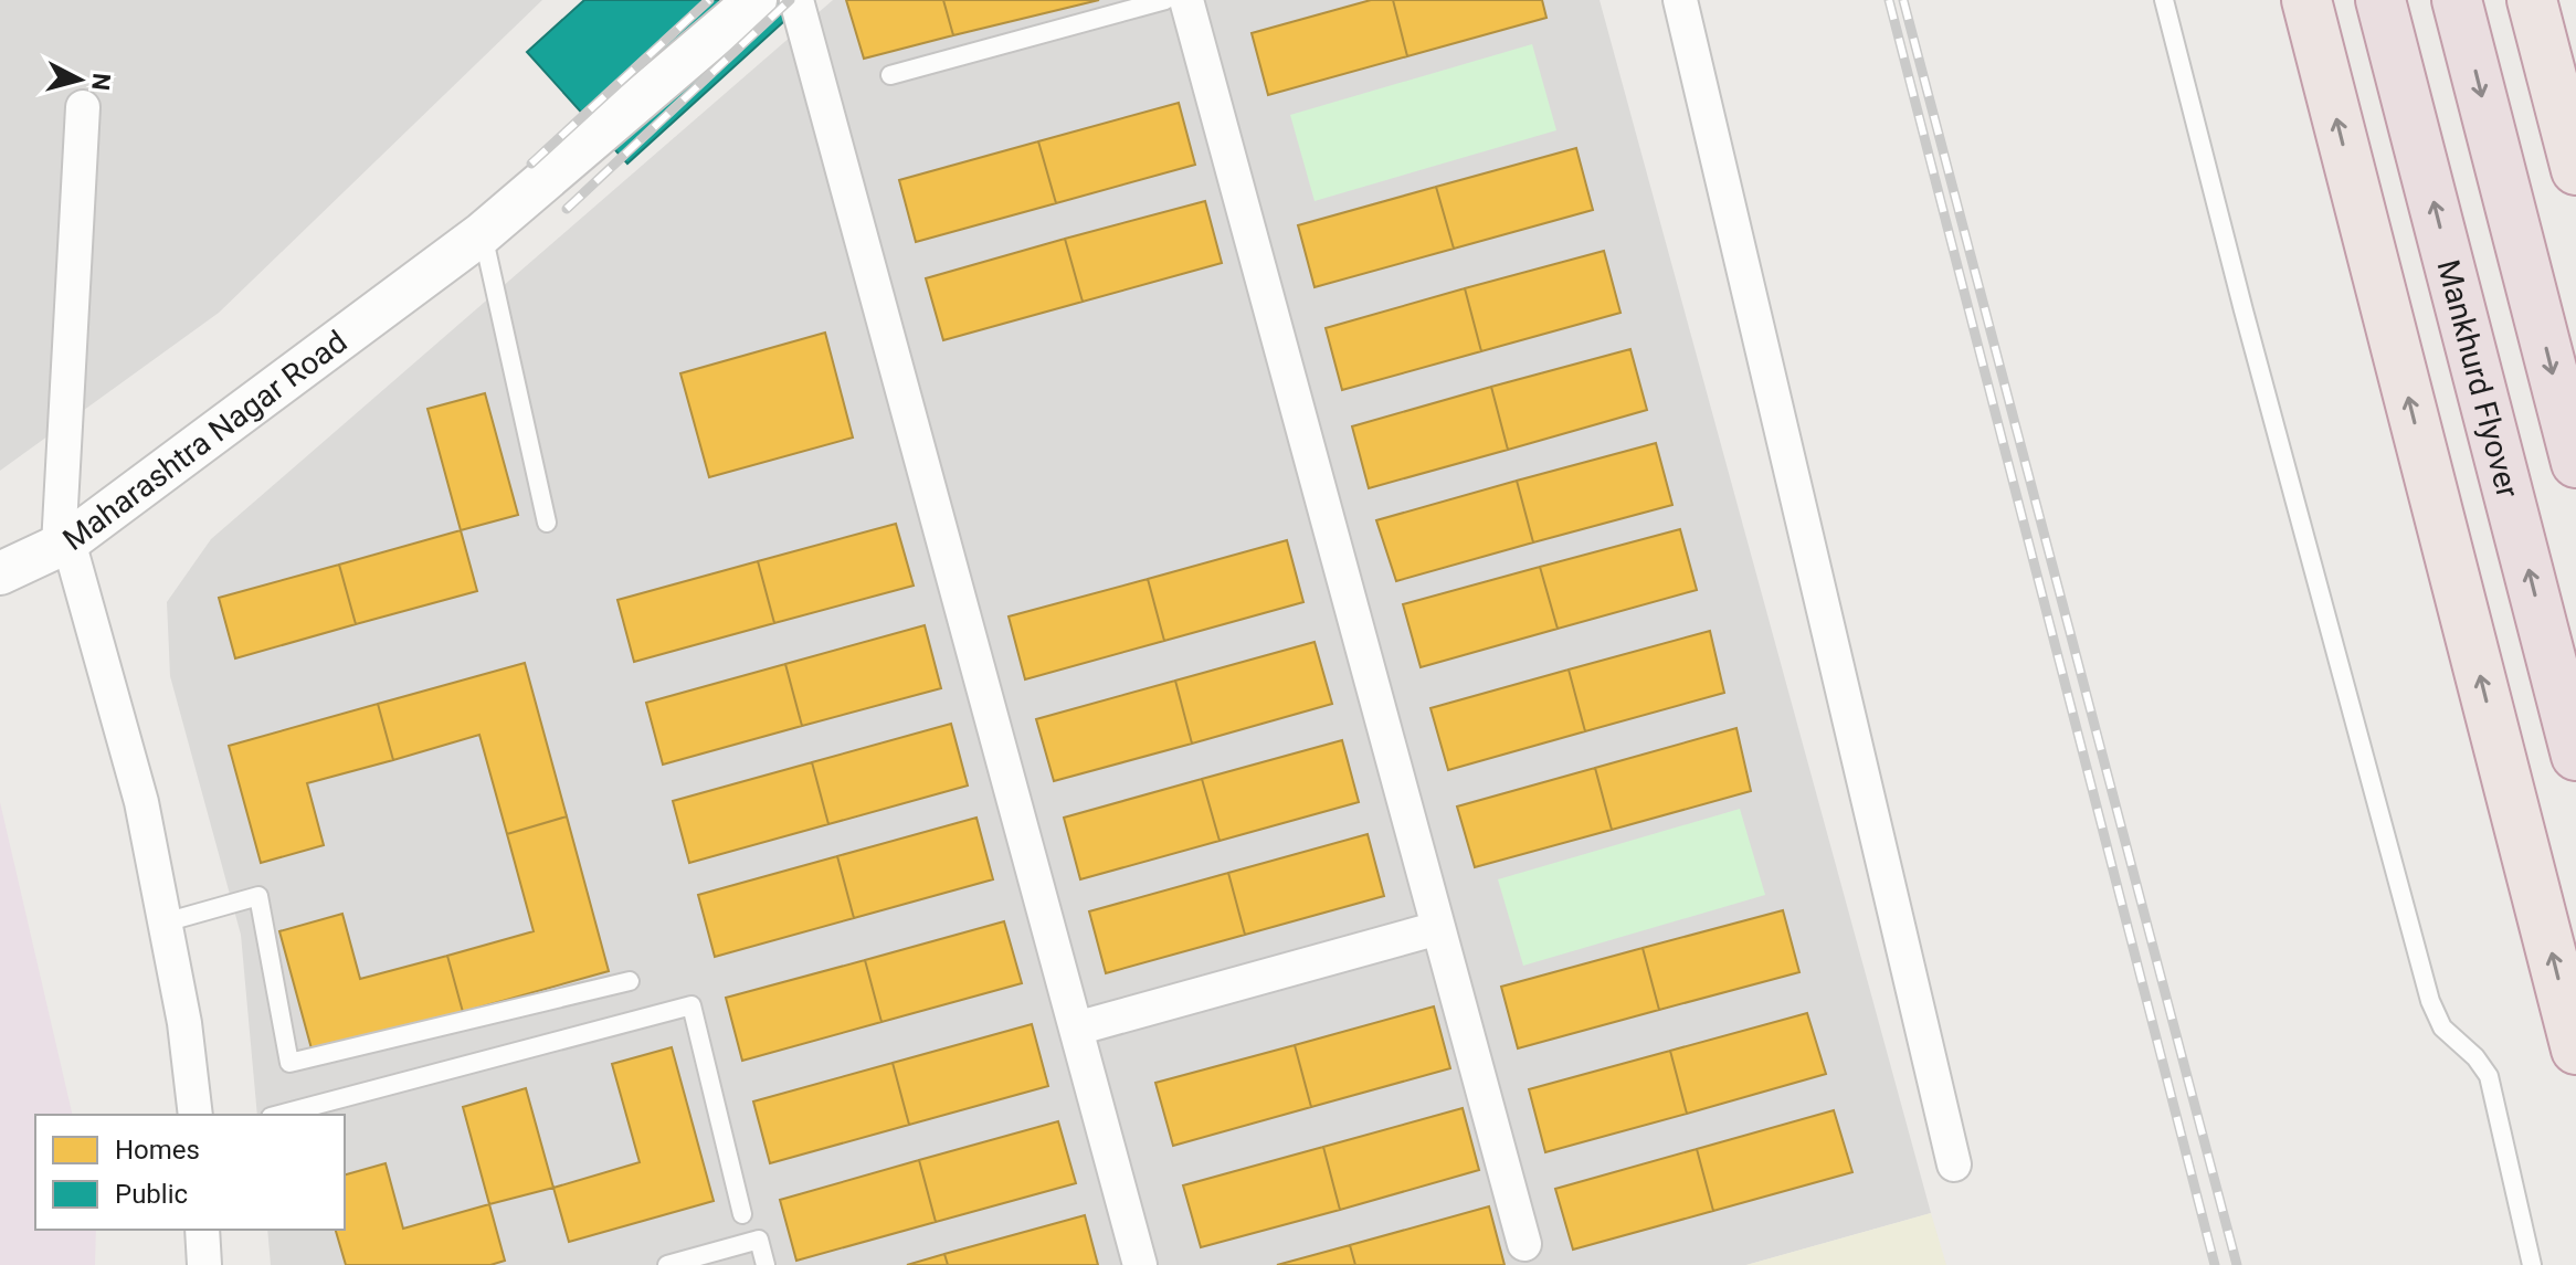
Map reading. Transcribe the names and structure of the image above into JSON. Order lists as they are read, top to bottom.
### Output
{
  "streets": {
    "highway": ["Mankhurd Flyover"],
    "street": ["Maharashtra Nagar Road"]
  },
  "legend": ["Homes", "Public"],
  "north": "right"
}
